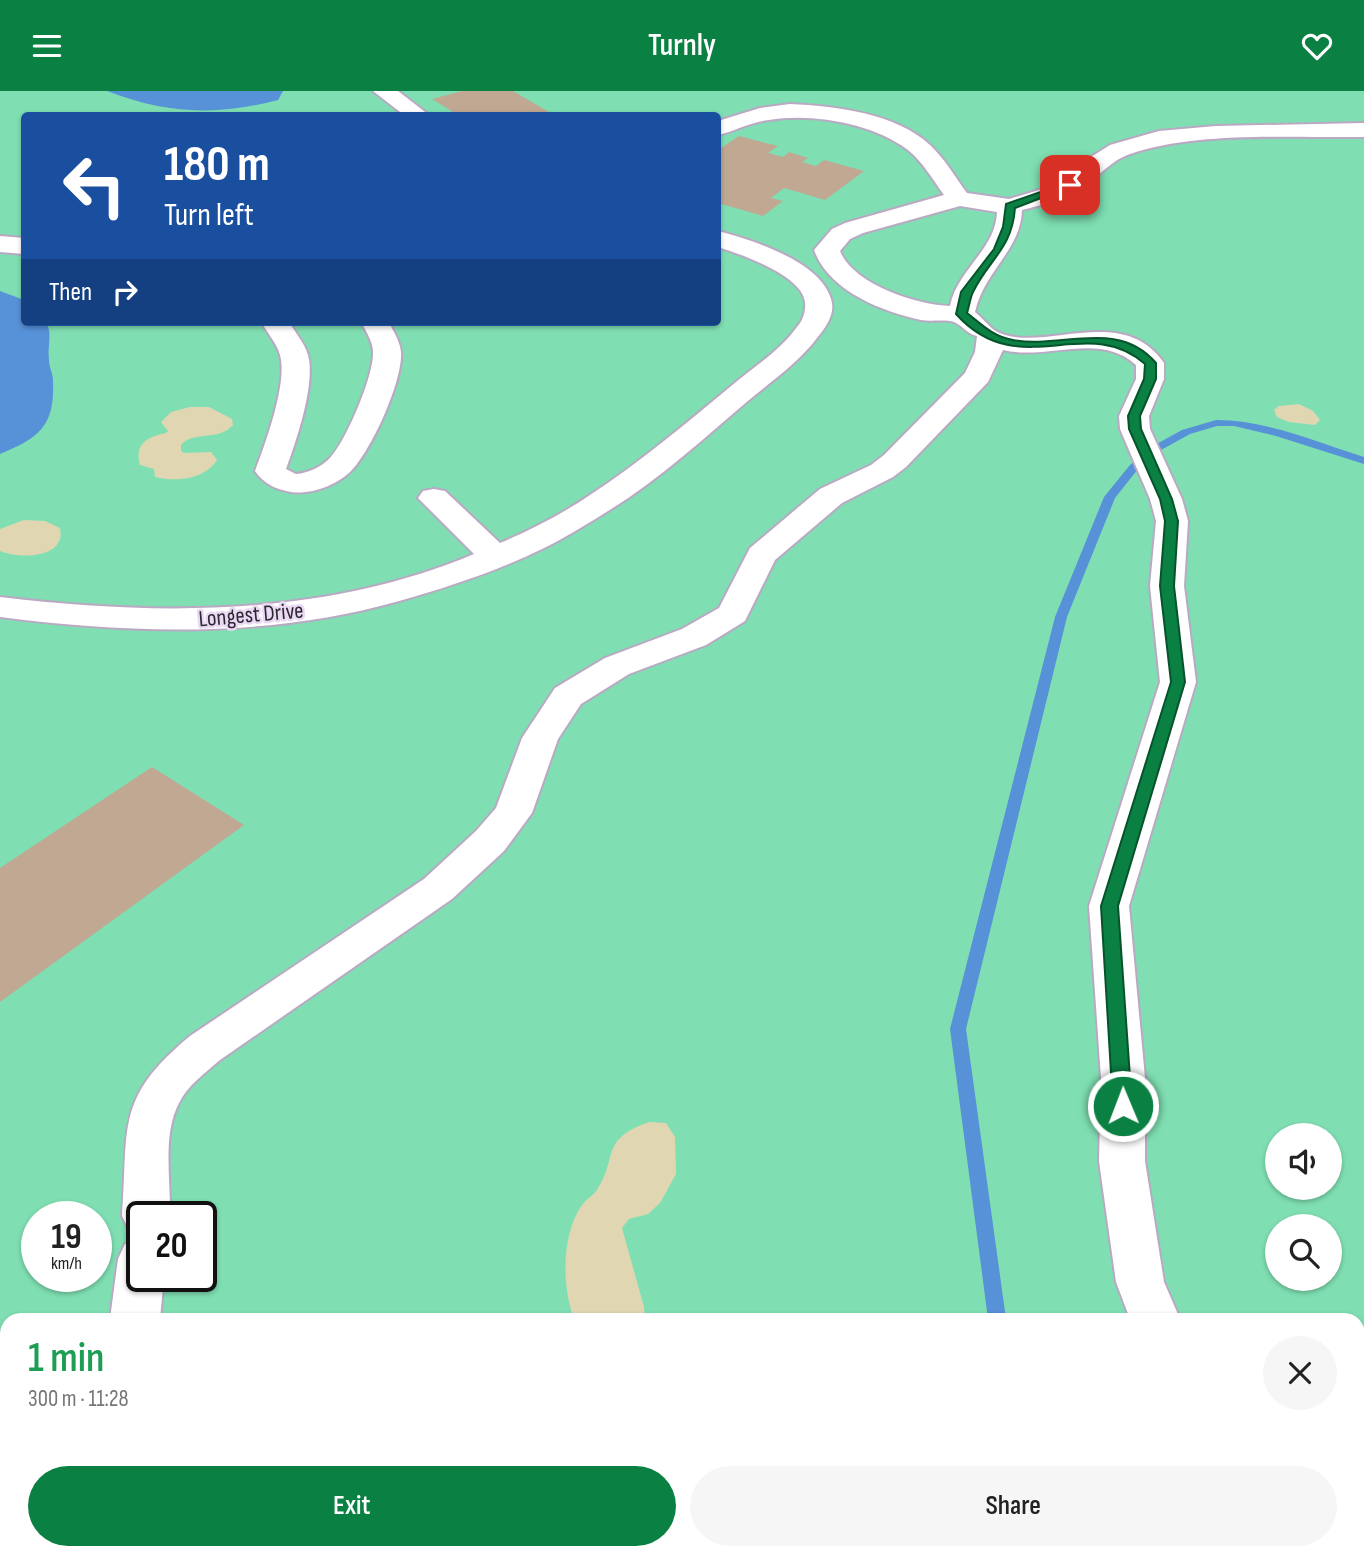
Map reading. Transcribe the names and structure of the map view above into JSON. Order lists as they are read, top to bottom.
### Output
{
  "streets": {
    "lane": ["Longest Drive"]
  },
  "page": {
    "header": "Turnly",
    "turn": ["180 m", "Turn left"],
    "then": "Then",
    "speed": "19 km/h",
    "limit": "20",
    "heading": ["1 min", "300 m · 11:28"],
    "buttons": ["Exit", "Share"]
  }
}
